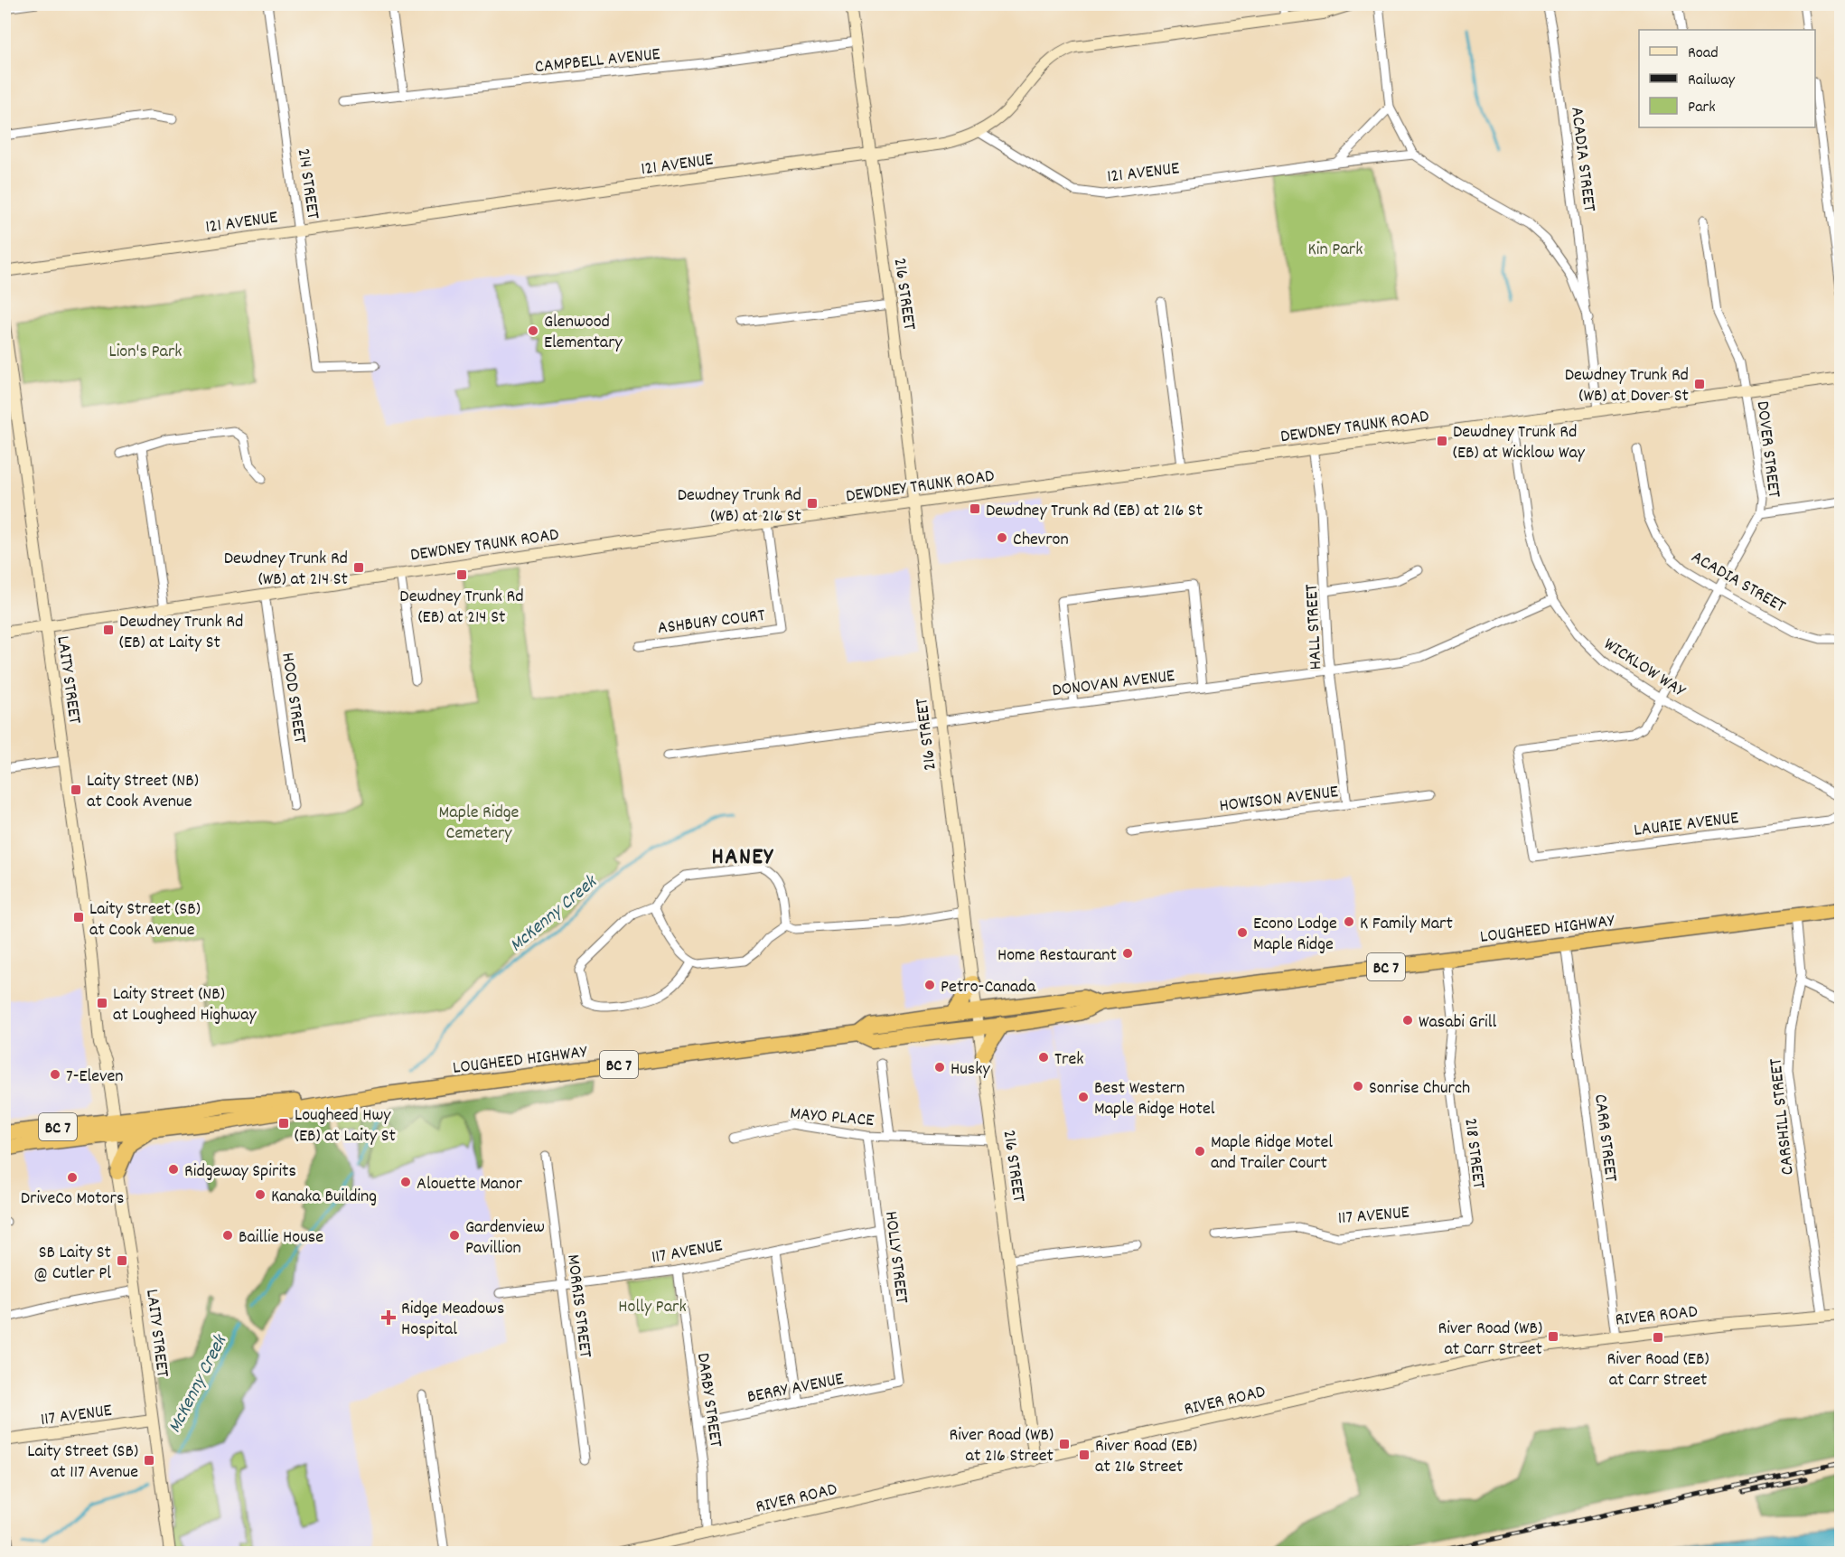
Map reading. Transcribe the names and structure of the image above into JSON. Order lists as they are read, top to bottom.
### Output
{
  "streets": {
    "highway": ["LOUGHEED HIGHWAY", "BC 7"],
    "street": [
      "CAMPBELL AVENUE",
      "ACADIA STREET",
      "121 AVENUE",
      "214 STREET",
      "216 STREET",
      "DEWDNEY TRUNK ROAD",
      "DOVER STREET",
      "ASHBURY COURT",
      "HALL STREET",
      "WICKLOW WAY",
      "LAITY STREET",
      "DONOVAN AVENUE",
      "HOOD STREET",
      "HOWISON AVENUE",
      "LAURIE AVENUE",
      "MAYO PLACE",
      "CARSHILL STREET",
      "CARR STREET",
      "218 STREET",
      "117 AVENUE",
      "HOLLY STREET",
      "MORRIS STREET",
      "RIVER ROAD",
      "BERRY AVENUE",
      "DARBY STREET"
    ]
  },
  "crossings": [
    ["CAMPBELL AVENUE", "216 STREET"],
    ["ACADIA STREET", "121 AVENUE"],
    ["ACADIA STREET", "DEWDNEY TRUNK ROAD"],
    ["ACADIA STREET", "DOVER STREET"],
    ["121 AVENUE", "214 STREET"],
    ["121 AVENUE", "216 STREET"],
    ["216 STREET", "DEWDNEY TRUNK ROAD"],
    ["216 STREET", "DONOVAN AVENUE"],
    ["216 STREET", "LOUGHEED HIGHWAY"],
    ["216 STREET", "RIVER ROAD"],
    ["DEWDNEY TRUNK ROAD", "DOVER STREET"],
    ["DEWDNEY TRUNK ROAD", "ASHBURY COURT"],
    ["DEWDNEY TRUNK ROAD", "HALL STREET"],
    ["DEWDNEY TRUNK ROAD", "WICKLOW WAY"],
    ["DEWDNEY TRUNK ROAD", "LAITY STREET"],
    ["DEWDNEY TRUNK ROAD", "HOOD STREET"],
    ["DOVER STREET", "WICKLOW WAY"],
    ["DOVER STREET", "LAURIE AVENUE"],
    ["HALL STREET", "DONOVAN AVENUE"],
    ["HALL STREET", "HOWISON AVENUE"],
    ["WICKLOW WAY", "DONOVAN AVENUE"],
    ["LAITY STREET", "LOUGHEED HIGHWAY"],
    ["LAITY STREET", "117 AVENUE"],
    ["LOUGHEED HIGHWAY", "CARSHILL STREET"],
    ["LOUGHEED HIGHWAY", "CARR STREET"],
    ["LOUGHEED HIGHWAY", "218 STREET"],
    ["MAYO PLACE", "HOLLY STREET"],
    ["CARSHILL STREET", "RIVER ROAD"],
    ["CARR STREET", "RIVER ROAD"],
    ["218 STREET", "117 AVENUE"],
    ["117 AVENUE", "HOLLY STREET"],
    ["117 AVENUE", "MORRIS STREET"],
    ["117 AVENUE", "DARBY STREET"],
    ["HOLLY STREET", "BERRY AVENUE"],
    ["RIVER ROAD", "DARBY STREET"],
    ["BERRY AVENUE", "DARBY STREET"]
  ],
  "districts": ["HANEY"],
  "water": ["McKenny Creek"],
  "parks": [
    "Kin Park",
    "Lion's Park",
    "Maple Ridge Cemetery",
    "Holly Park"
  ],
  "places": {
    "other": [
      "Glenwood Elementary",
      "Chevron",
      "K Family Mart",
      "Econo Lodge Maple Ridge",
      "Home Restaurant",
      "Petro-Canada",
      "Wasabi Grill",
      "Trek",
      "Husky",
      "7-Eleven",
      "Sonrise Church",
      "Best Western Maple Ridge Hotel",
      "Maple Ridge Motel and Trailer Court",
      "Ridgeway Spirits",
      "DriveCo Motors",
      "Alouette Manor",
      "Kanaka Building",
      "Baillie House",
      "Gardenview Pavillion"
    ],
    "transit": [
      "Dewdney Trunk Rd (WB) at Dover St",
      "Dewdney Trunk Rd (EB) at Wicklow Way",
      "Dewdney Trunk Rd (WB) at 216 St",
      "Dewdney Trunk Rd (EB) at 216 St",
      "Dewdney Trunk Rd (WB) at 214 St",
      "Dewdney Trunk Rd (EB) at 214 St",
      "Dewdney Trunk Rd (EB) at Laity St",
      "Laity Street (NB) at Cook Avenue",
      "Laity Street (SB) at Cook Avenue",
      "Laity Street (NB) at Lougheed Highway",
      "Lougheed Hwy (EB) at Laity St",
      "SB Laity St @ Cutler Pl",
      "River Road (WB) at Carr Street",
      "River Road (EB) at Carr Street",
      "River Road (WB) at 216 Street",
      "River Road (EB) at 216 Street",
      "Laity Street (SB) at 117 Avenue"
    ],
    "health": ["Ridge Meadows Hospital"]
  },
  "legend": ["Road", "Railway", "Park"]
}
